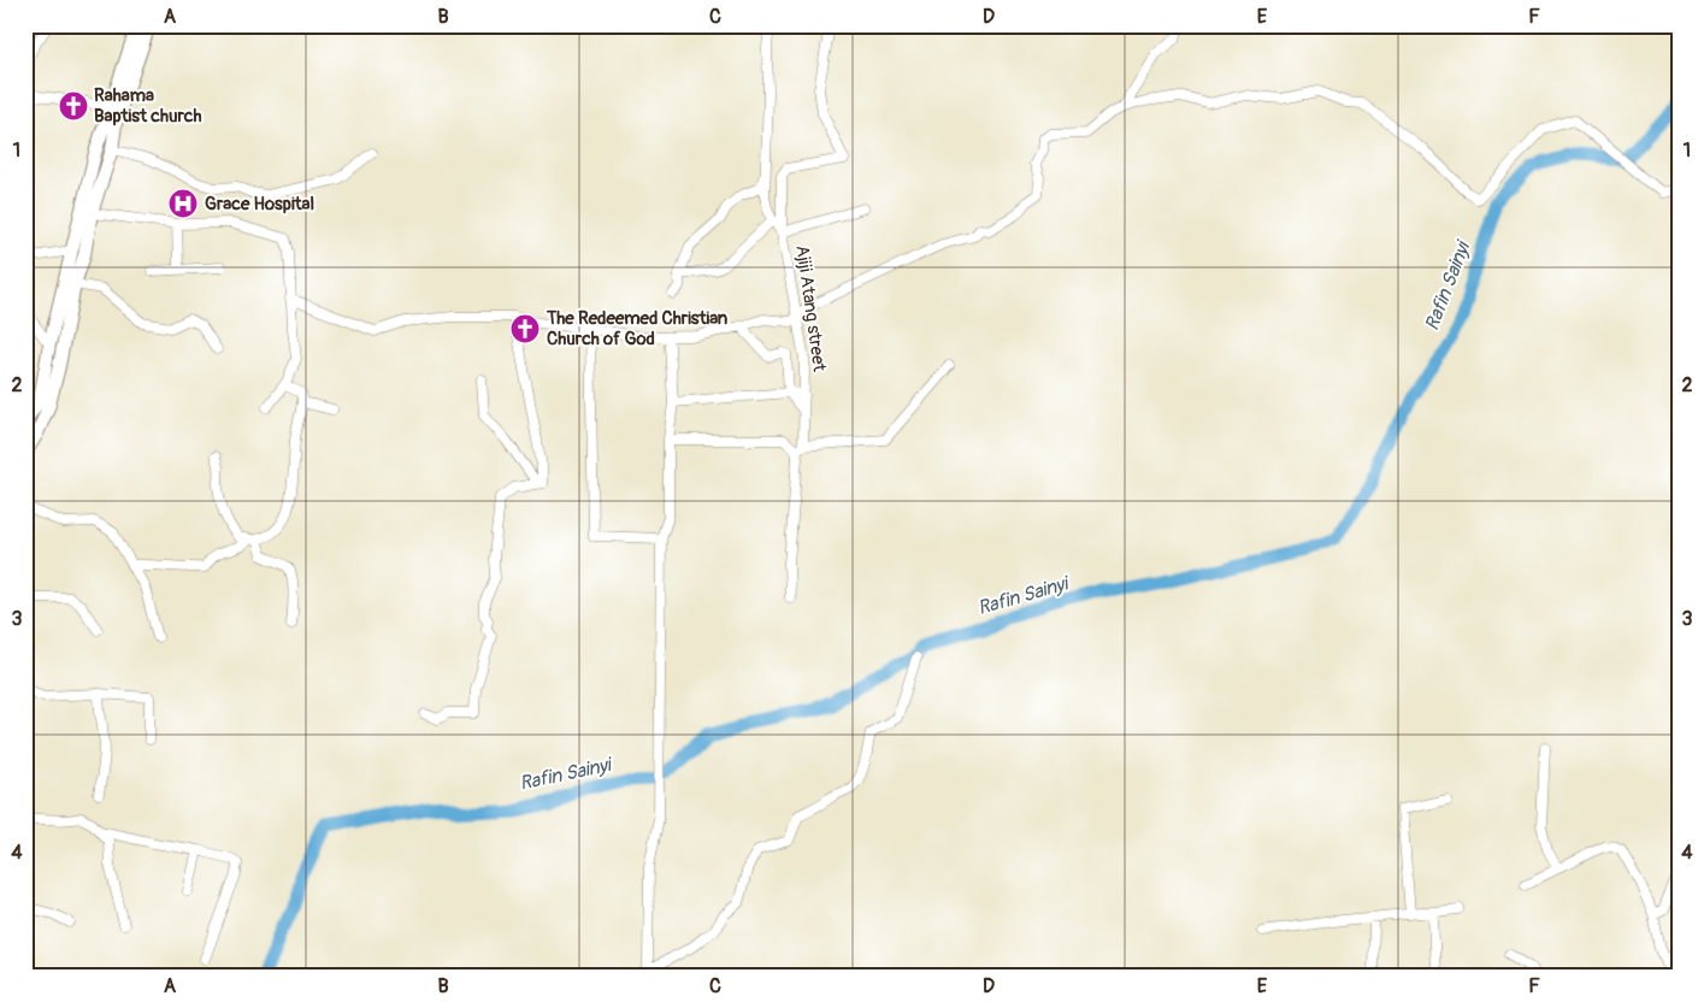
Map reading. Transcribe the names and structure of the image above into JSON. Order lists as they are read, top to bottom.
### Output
{
  "streets": {
    "street": ["Ajiji Atang street"]
  },
  "water": ["Rafin Sainyi"],
  "places": {
    "church": ["Rahama Baptist church", "The Redeemed Christian Church of God"],
    "hospital": ["Grace Hospital"]
  },
  "grid": {
    "columns": [
      "A",
      "B",
      "C",
      "D",
      "E",
      "F"
    ],
    "rows": [
      "1",
      "2",
      "3",
      "4"
    ]
  }
}
